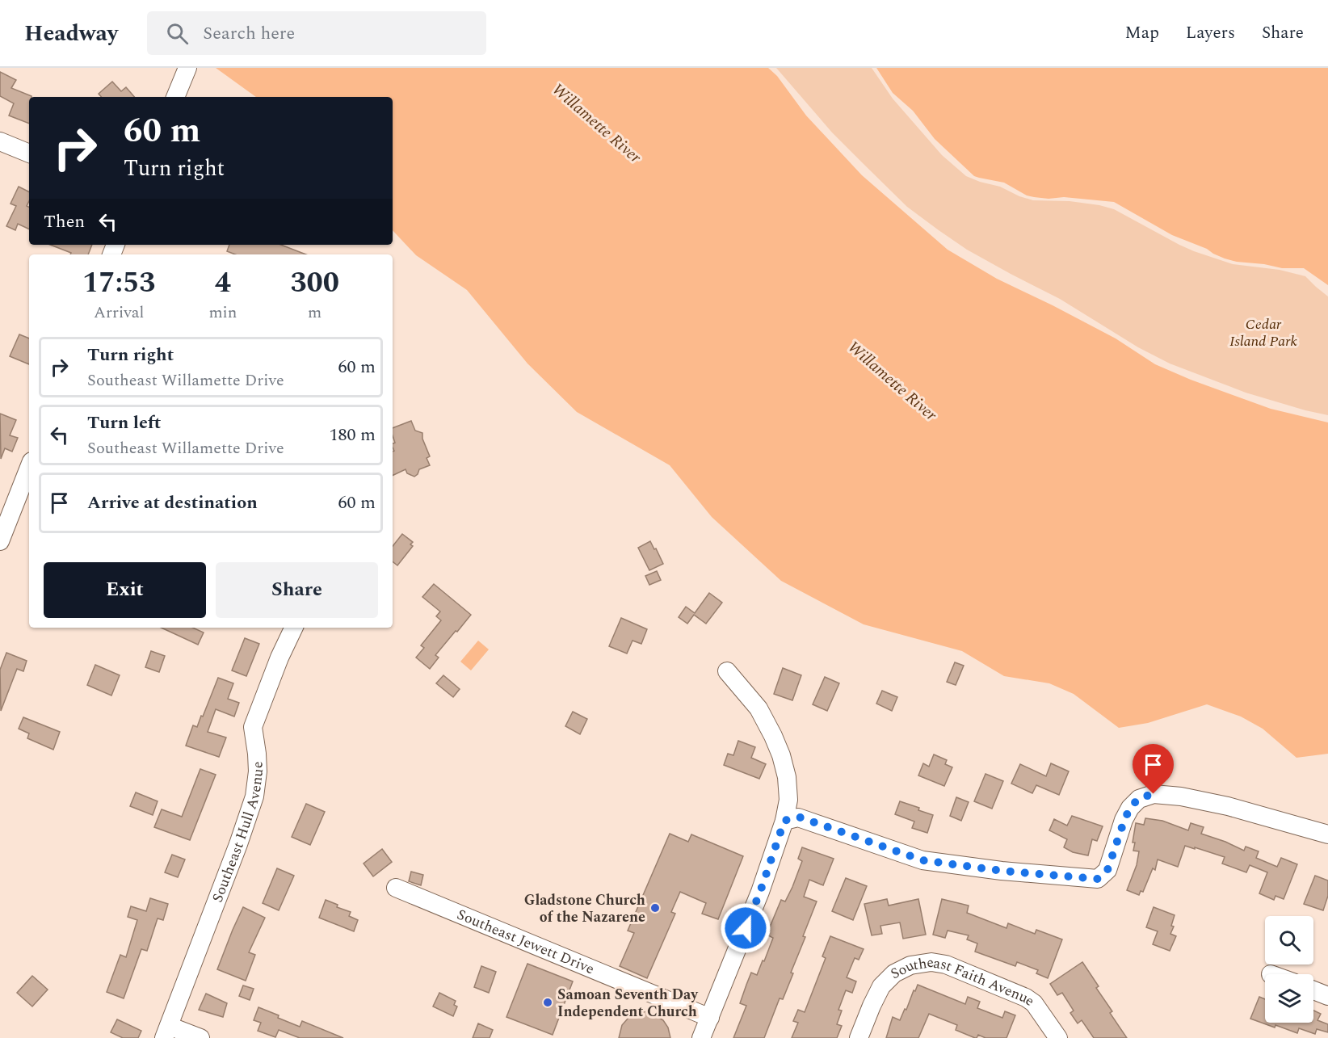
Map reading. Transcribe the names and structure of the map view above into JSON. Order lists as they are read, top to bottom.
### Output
{
  "streets": {
    "street": ["Southeast Hull Avenue", "Southeast Jewett Drive", "Southeast Faith Avenue"]
  },
  "water": ["Willamette River"],
  "parks": ["Cedar Island Park"],
  "places": ["Gladstone Church of the Nazarene", "Samoan Seventh Day Independent Church"],
  "page": {
    "header": "Headway",
    "search": "Search here",
    "nav": ["Map", "Layers", "Share"],
    "turn": ["60 m", "Turn right"],
    "then": "Then",
    "eta": [
      "17:53",
      "Arrival",
      "4",
      "min",
      "300",
      "m"
    ],
    "list": [
      {
        "name": "Turn right",
        "note": "Southeast Willamette Drive",
        "value": "60 m"
      },
      {
        "name": "Turn left",
        "note": "Southeast Willamette Drive",
        "value": "180 m"
      },
      {
        "name": "Arrive at destination",
        "value": "60 m"
      }
    ],
    "buttons": ["Exit", "Share"]
  }
}
